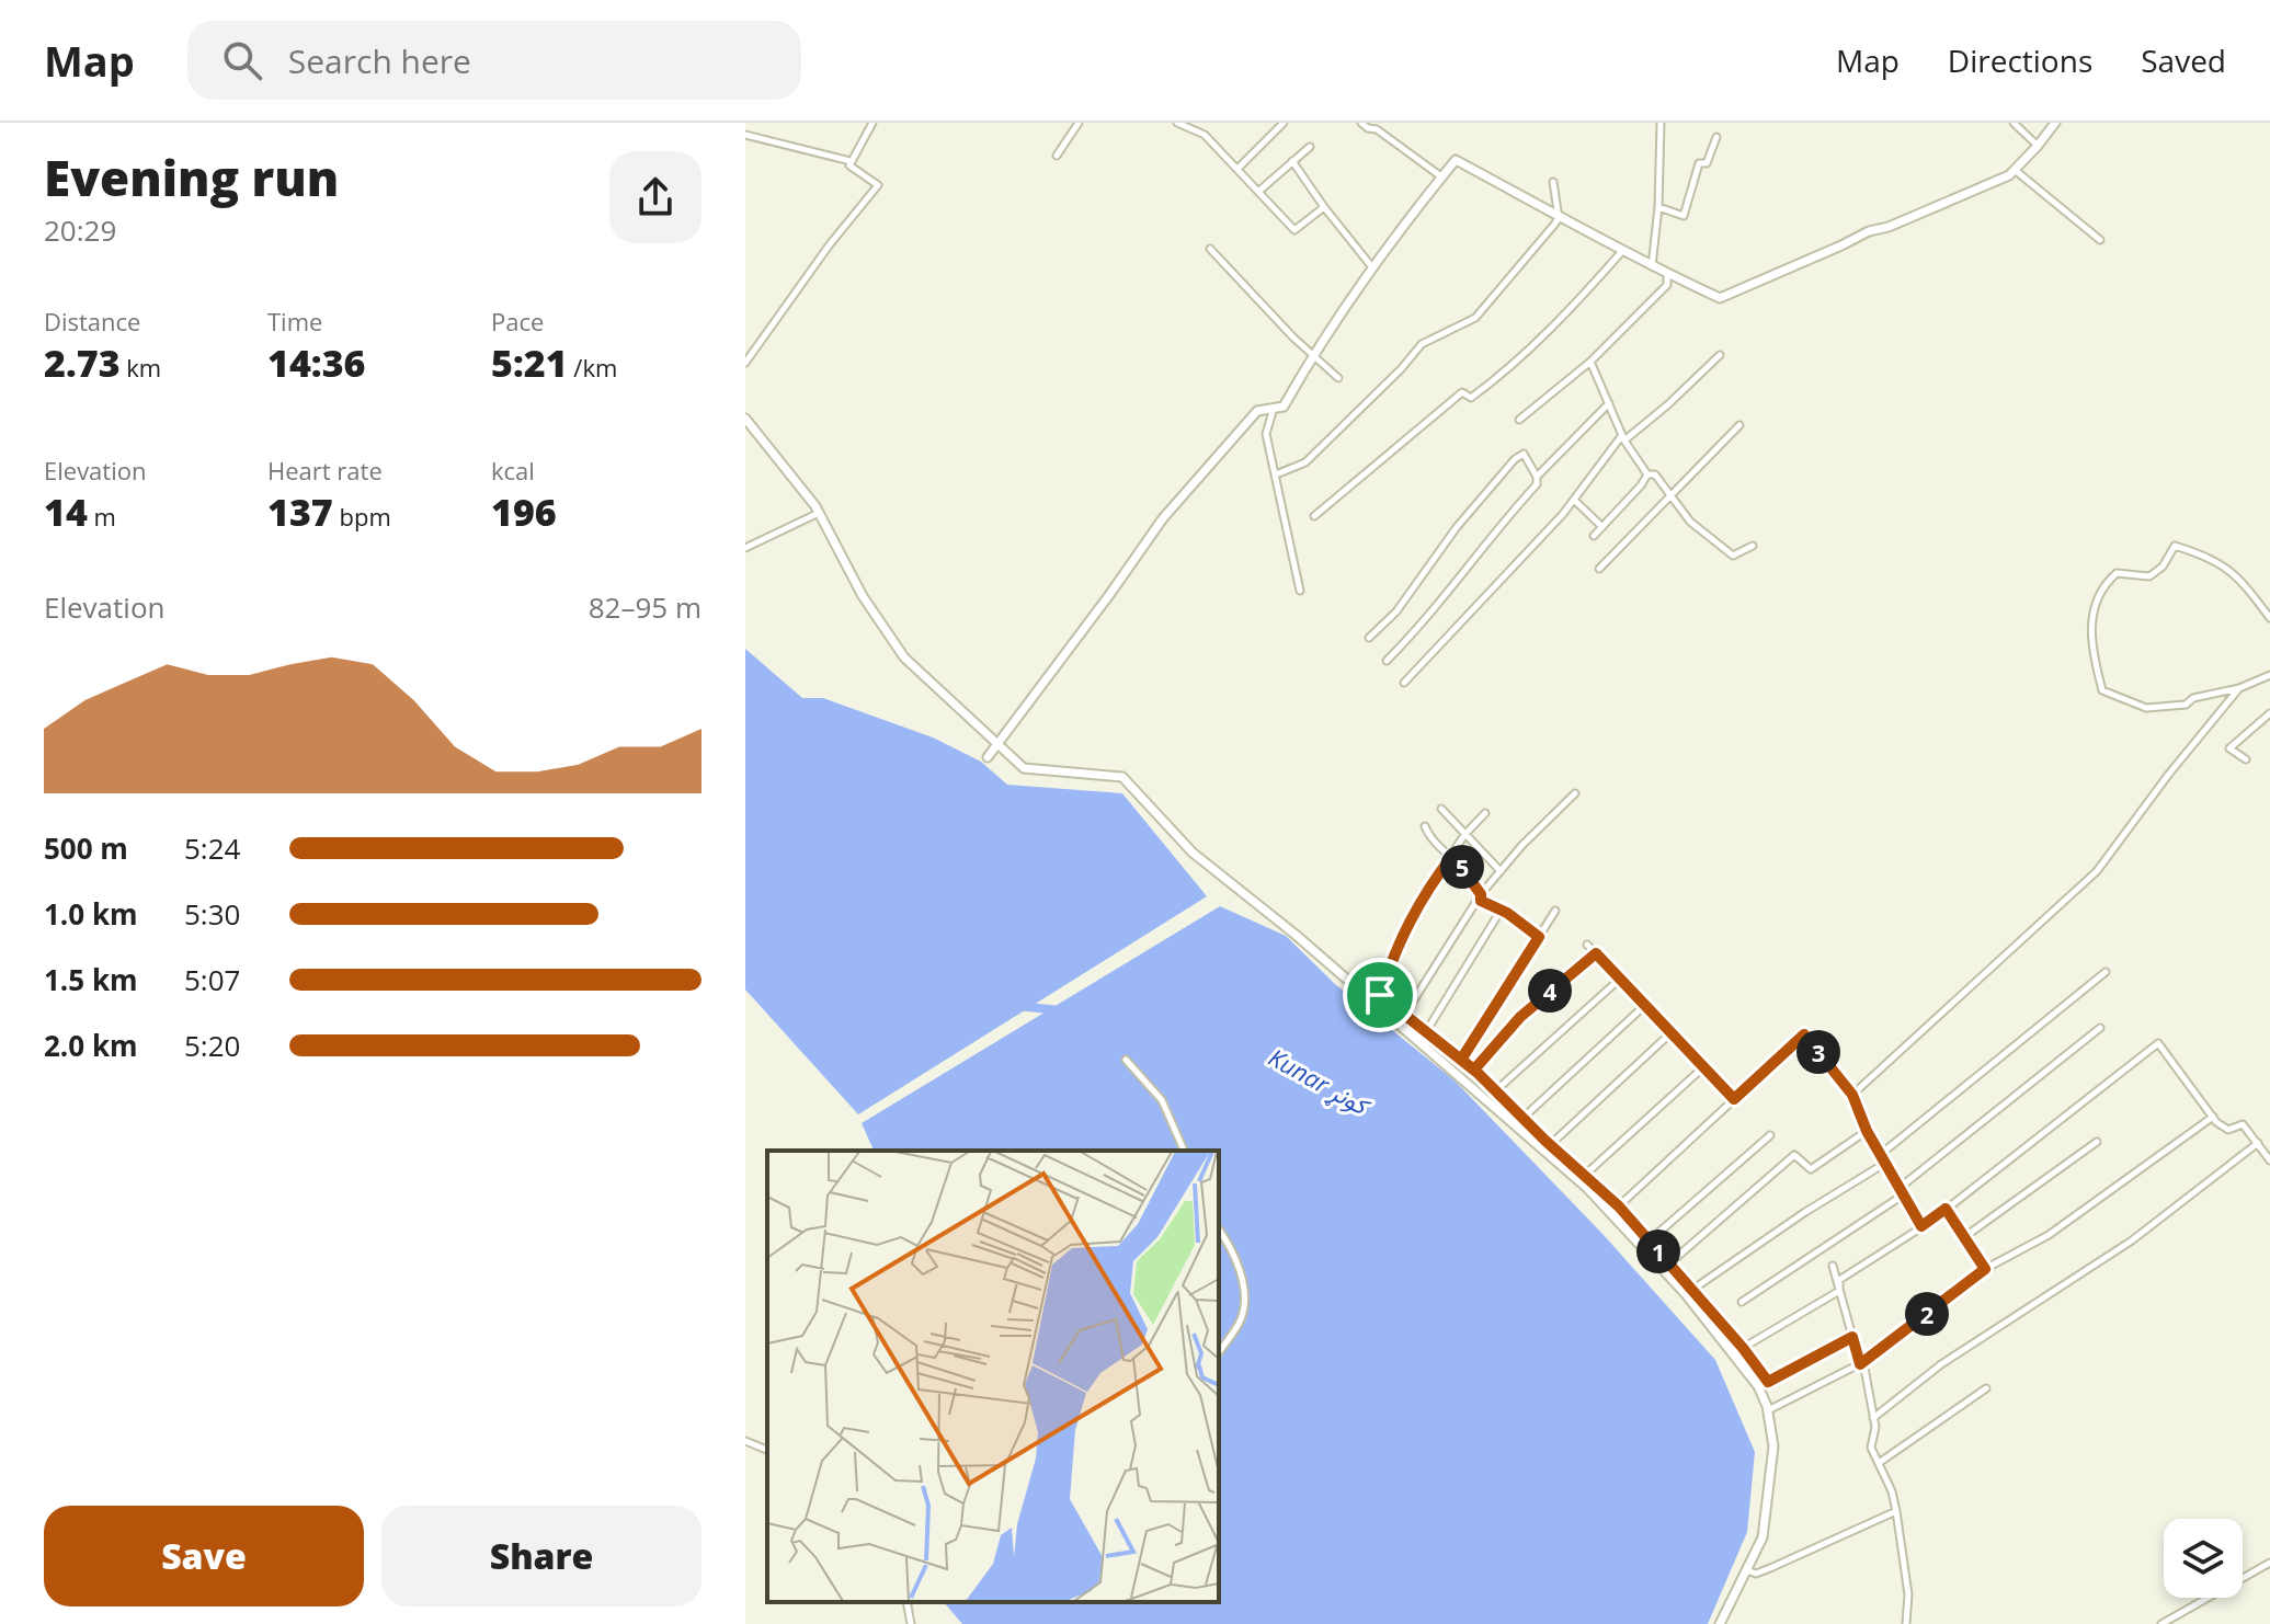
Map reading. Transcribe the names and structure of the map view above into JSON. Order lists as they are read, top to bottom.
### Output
{
  "water": ["Kunar کونړ"],
  "page": {
    "header": "Map",
    "search": "Search here",
    "nav": ["Map", "Directions", "Saved"],
    "heading": ["Evening run", "20:29"],
    "stats": [
      ["Distance", "2.73 km"],
      ["Time", "14:36"],
      ["Pace", "5:21 /km"],
      ["Elevation", "14 m"],
      ["Heart rate", "137 bpm"],
      ["kcal", "196"]
    ],
    "chart": ["Elevation", "82–95 m"],
    "list": [
      {
        "name": "500 m",
        "note": "5:24"
      },
      {
        "name": "1.0 km",
        "note": "5:30"
      },
      {
        "name": "1.5 km",
        "note": "5:07"
      },
      {
        "name": "2.0 km",
        "note": "5:20"
      }
    ],
    "pins": [
      "5",
      "4",
      "3",
      "1",
      "2"
    ],
    "buttons": ["Save", "Share"]
  }
}
